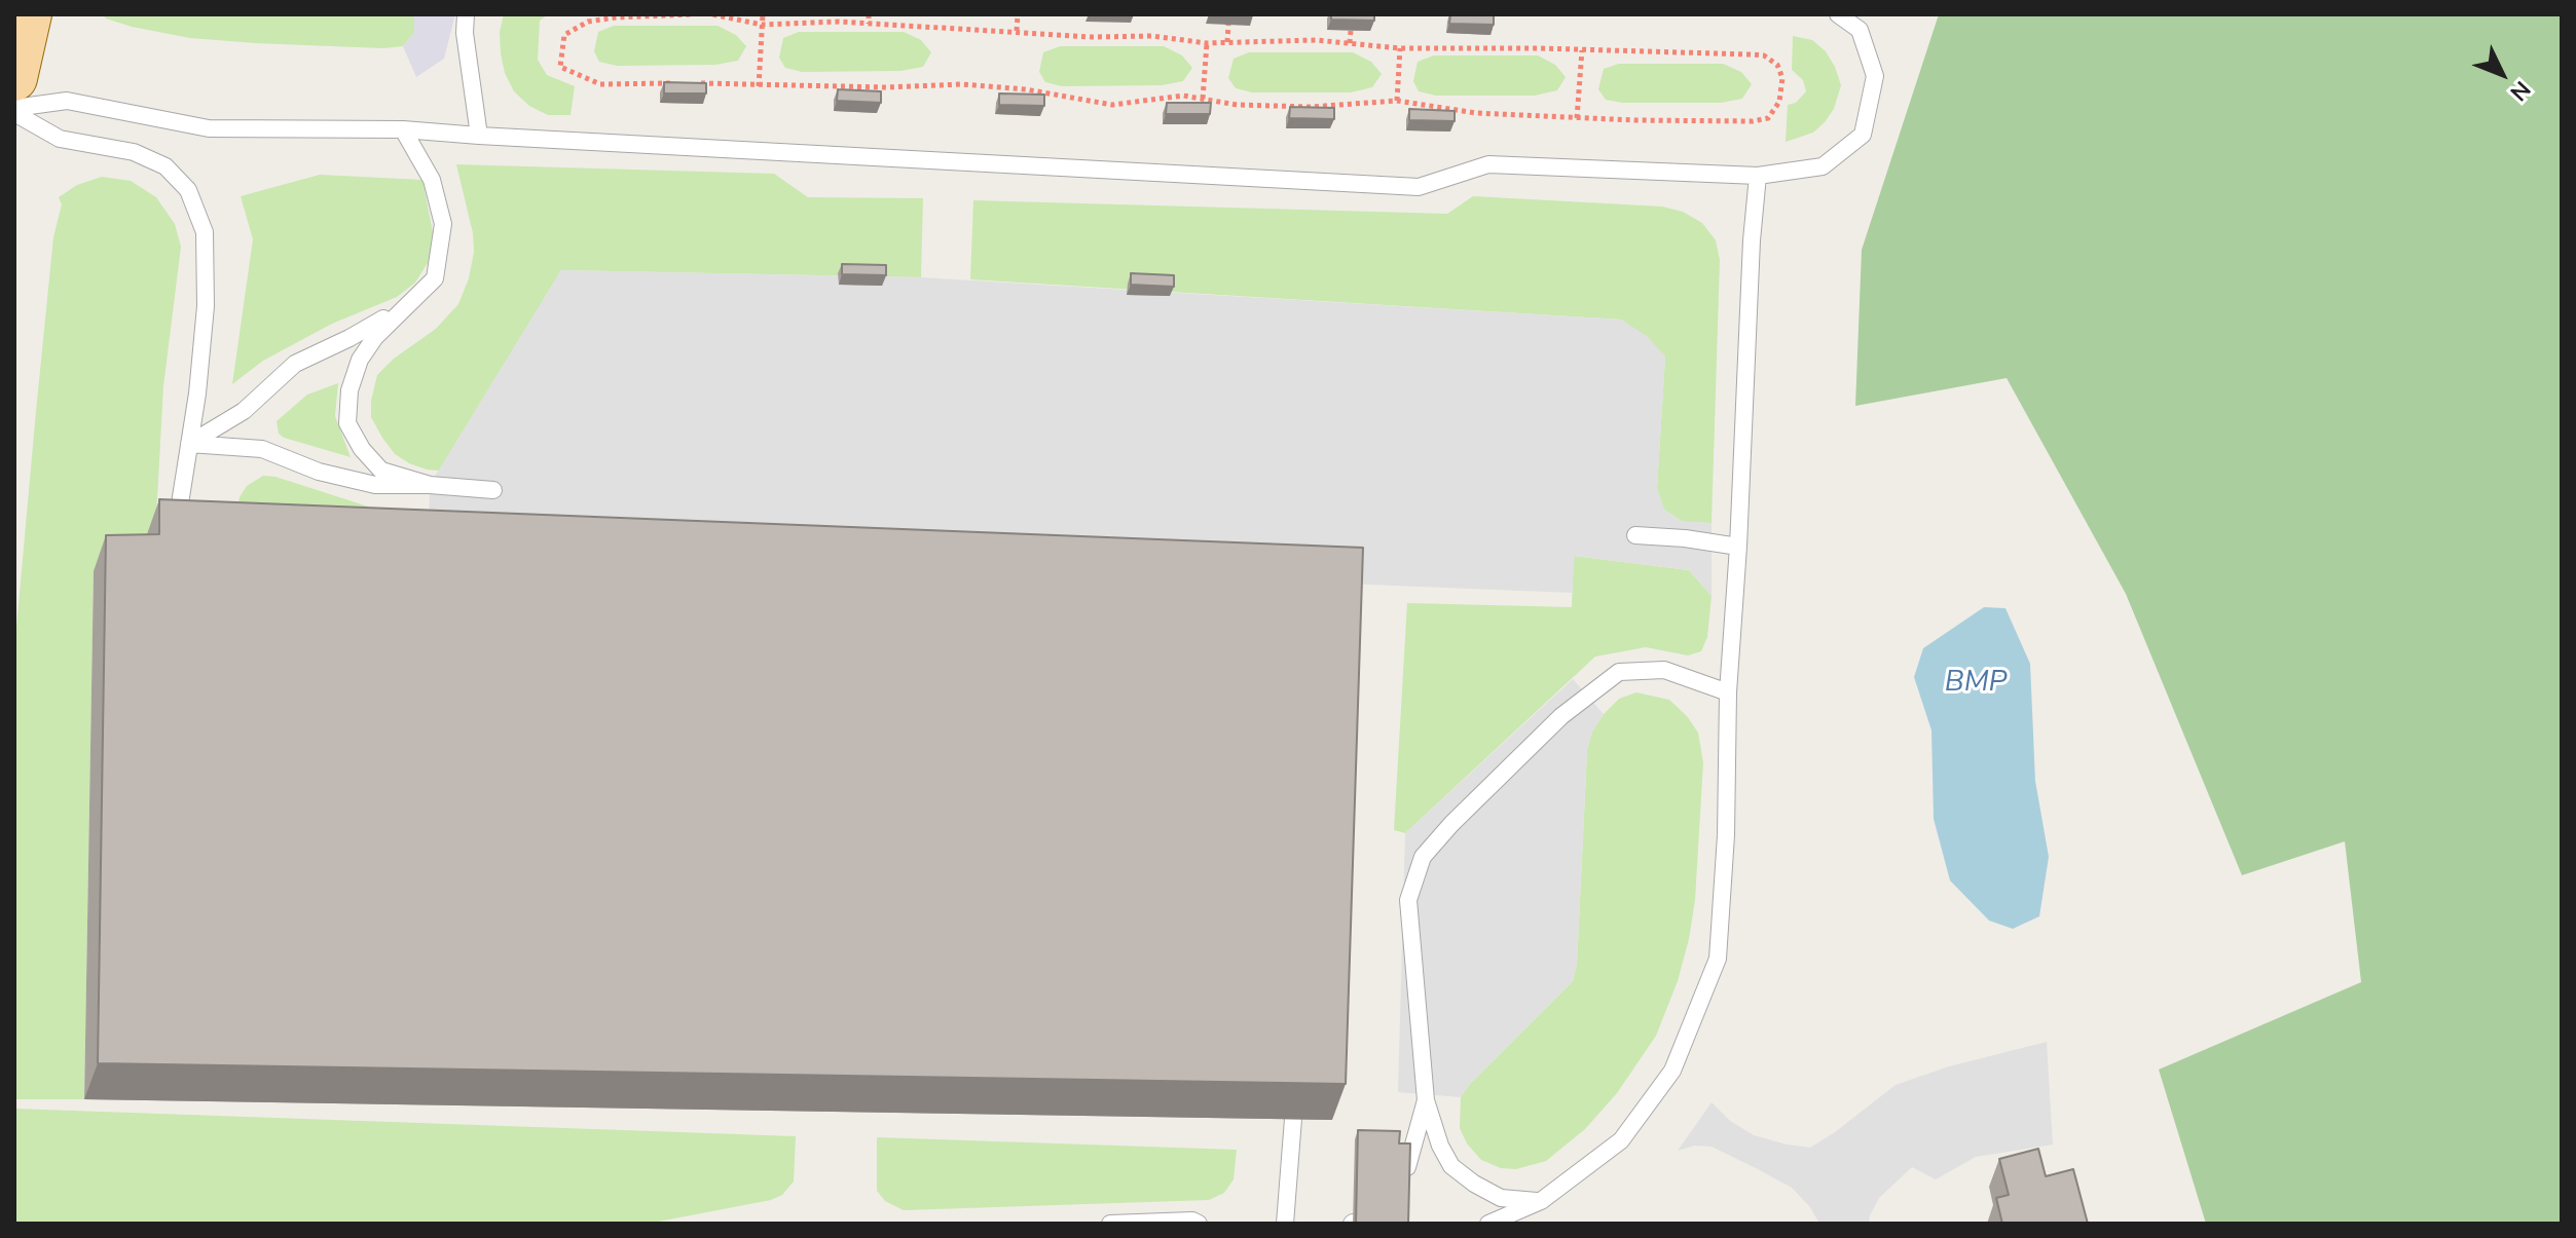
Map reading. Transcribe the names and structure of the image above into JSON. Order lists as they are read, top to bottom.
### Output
{
  "water": ["BMP"],
  "north": "bottom right"
}
